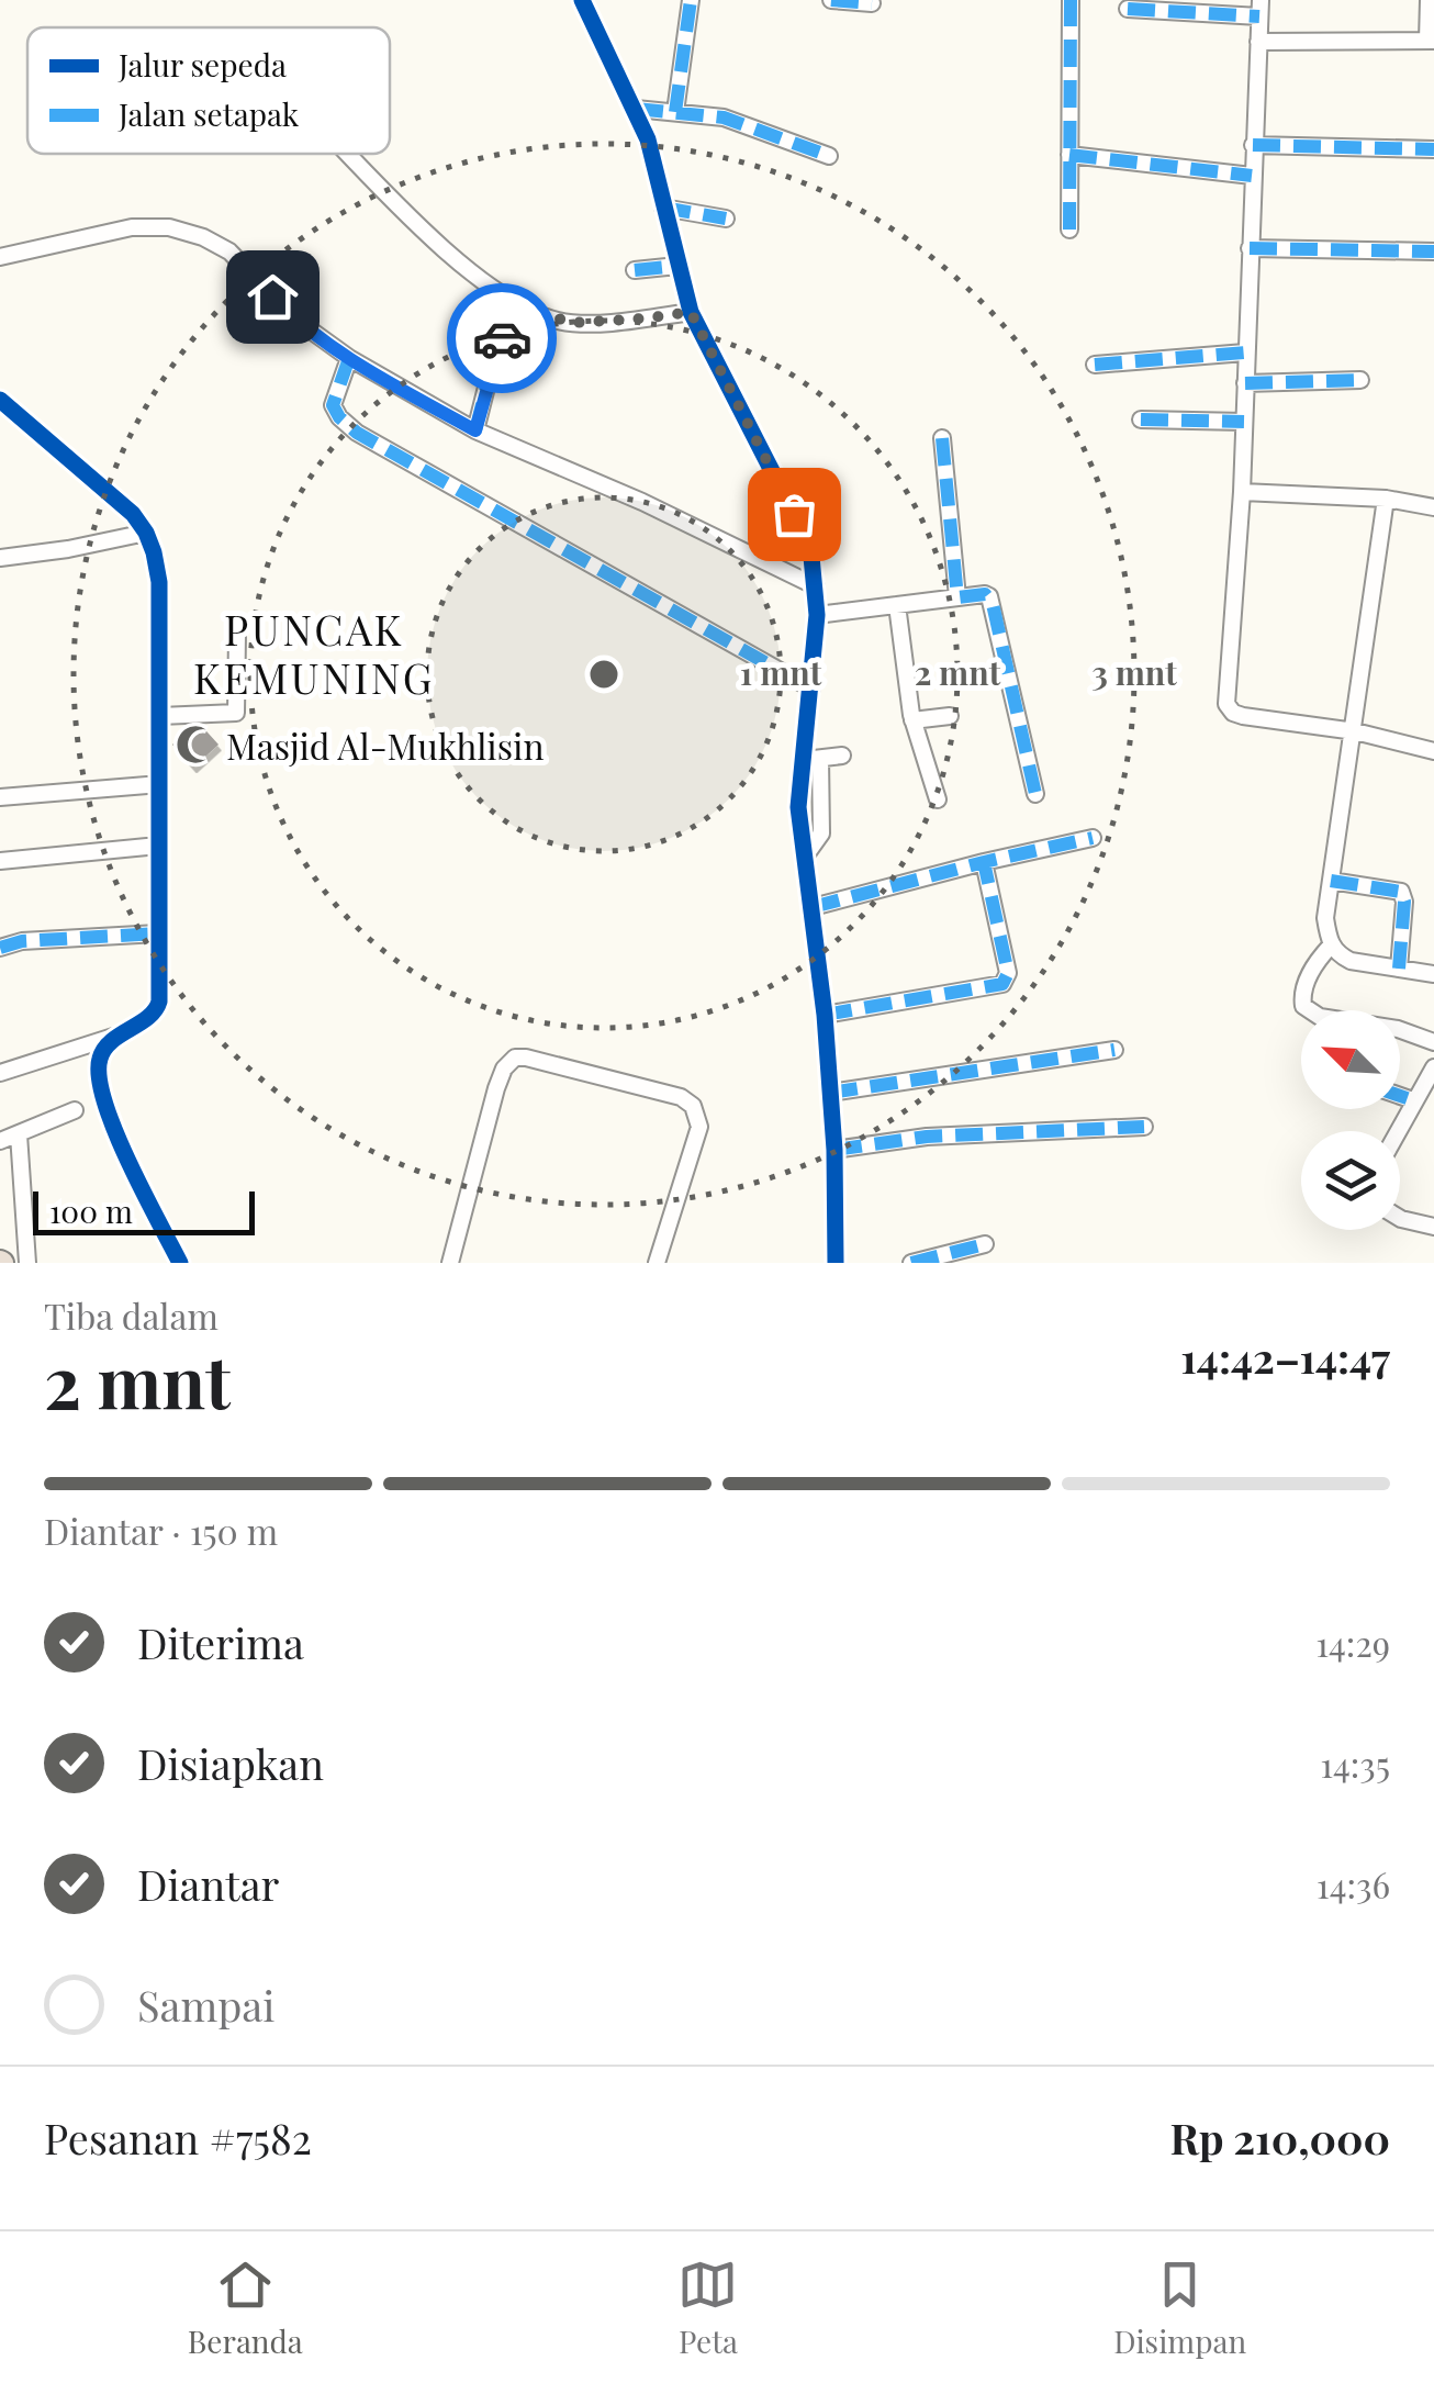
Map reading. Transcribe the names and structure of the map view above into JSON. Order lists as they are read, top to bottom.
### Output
{
  "districts": ["PUNCAK KEMUNING"],
  "places": {
    "mosque": ["Masjid Al-Mukhlisin"]
  },
  "legend": ["Jalur sepeda", "Jalan setapak"],
  "scale_bar": "100 m",
  "north": "top left",
  "page": {
    "scale": "100 m",
    "heading": ["2 mnt", "Tiba dalam", "14:42–14:47"],
    "panel": ["Pesanan #7582", "Rp 210,000"],
    "bar": "Diantar · 150 m",
    "list": [
      ["Diterima", "14:29"],
      ["Disiapkan", "14:35"],
      ["Diantar", "14:36"],
      "Sampai"
    ],
    "tabs": ["Beranda", "Peta", "Disimpan"]
  },
  "rings": ["1 mnt", "2 mnt", "3 mnt"]
}
